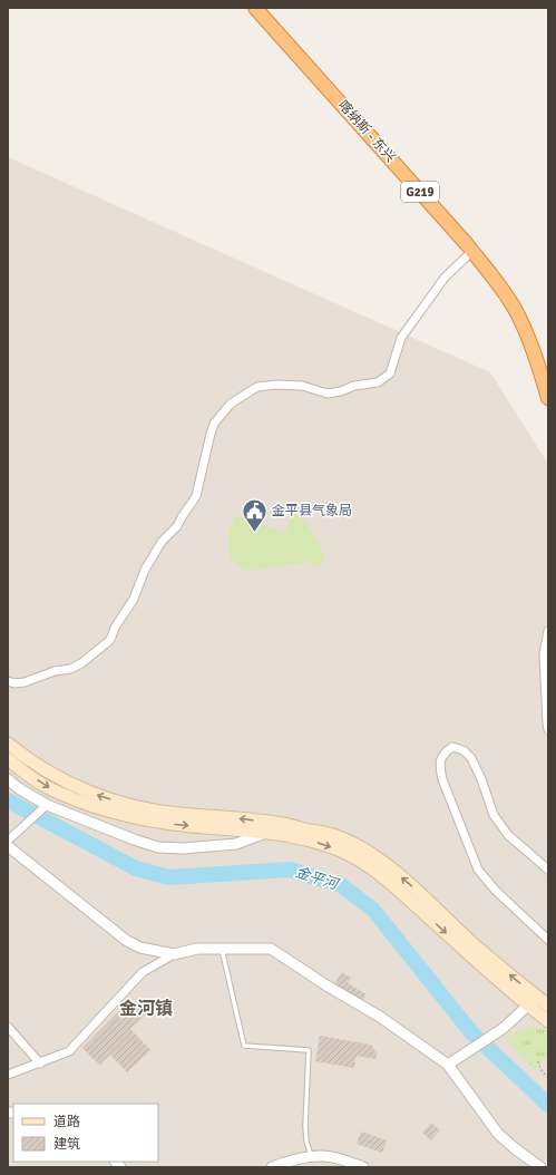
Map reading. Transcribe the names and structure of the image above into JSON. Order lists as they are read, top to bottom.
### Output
{
  "streets": {
    "highway": ["喀纳斯 - 东兴", "G219"]
  },
  "districts": ["金河镇"],
  "water": ["金平河"],
  "places": {
    "public building": ["金平县气象局"]
  },
  "legend": ["道路", "建筑"]
}
